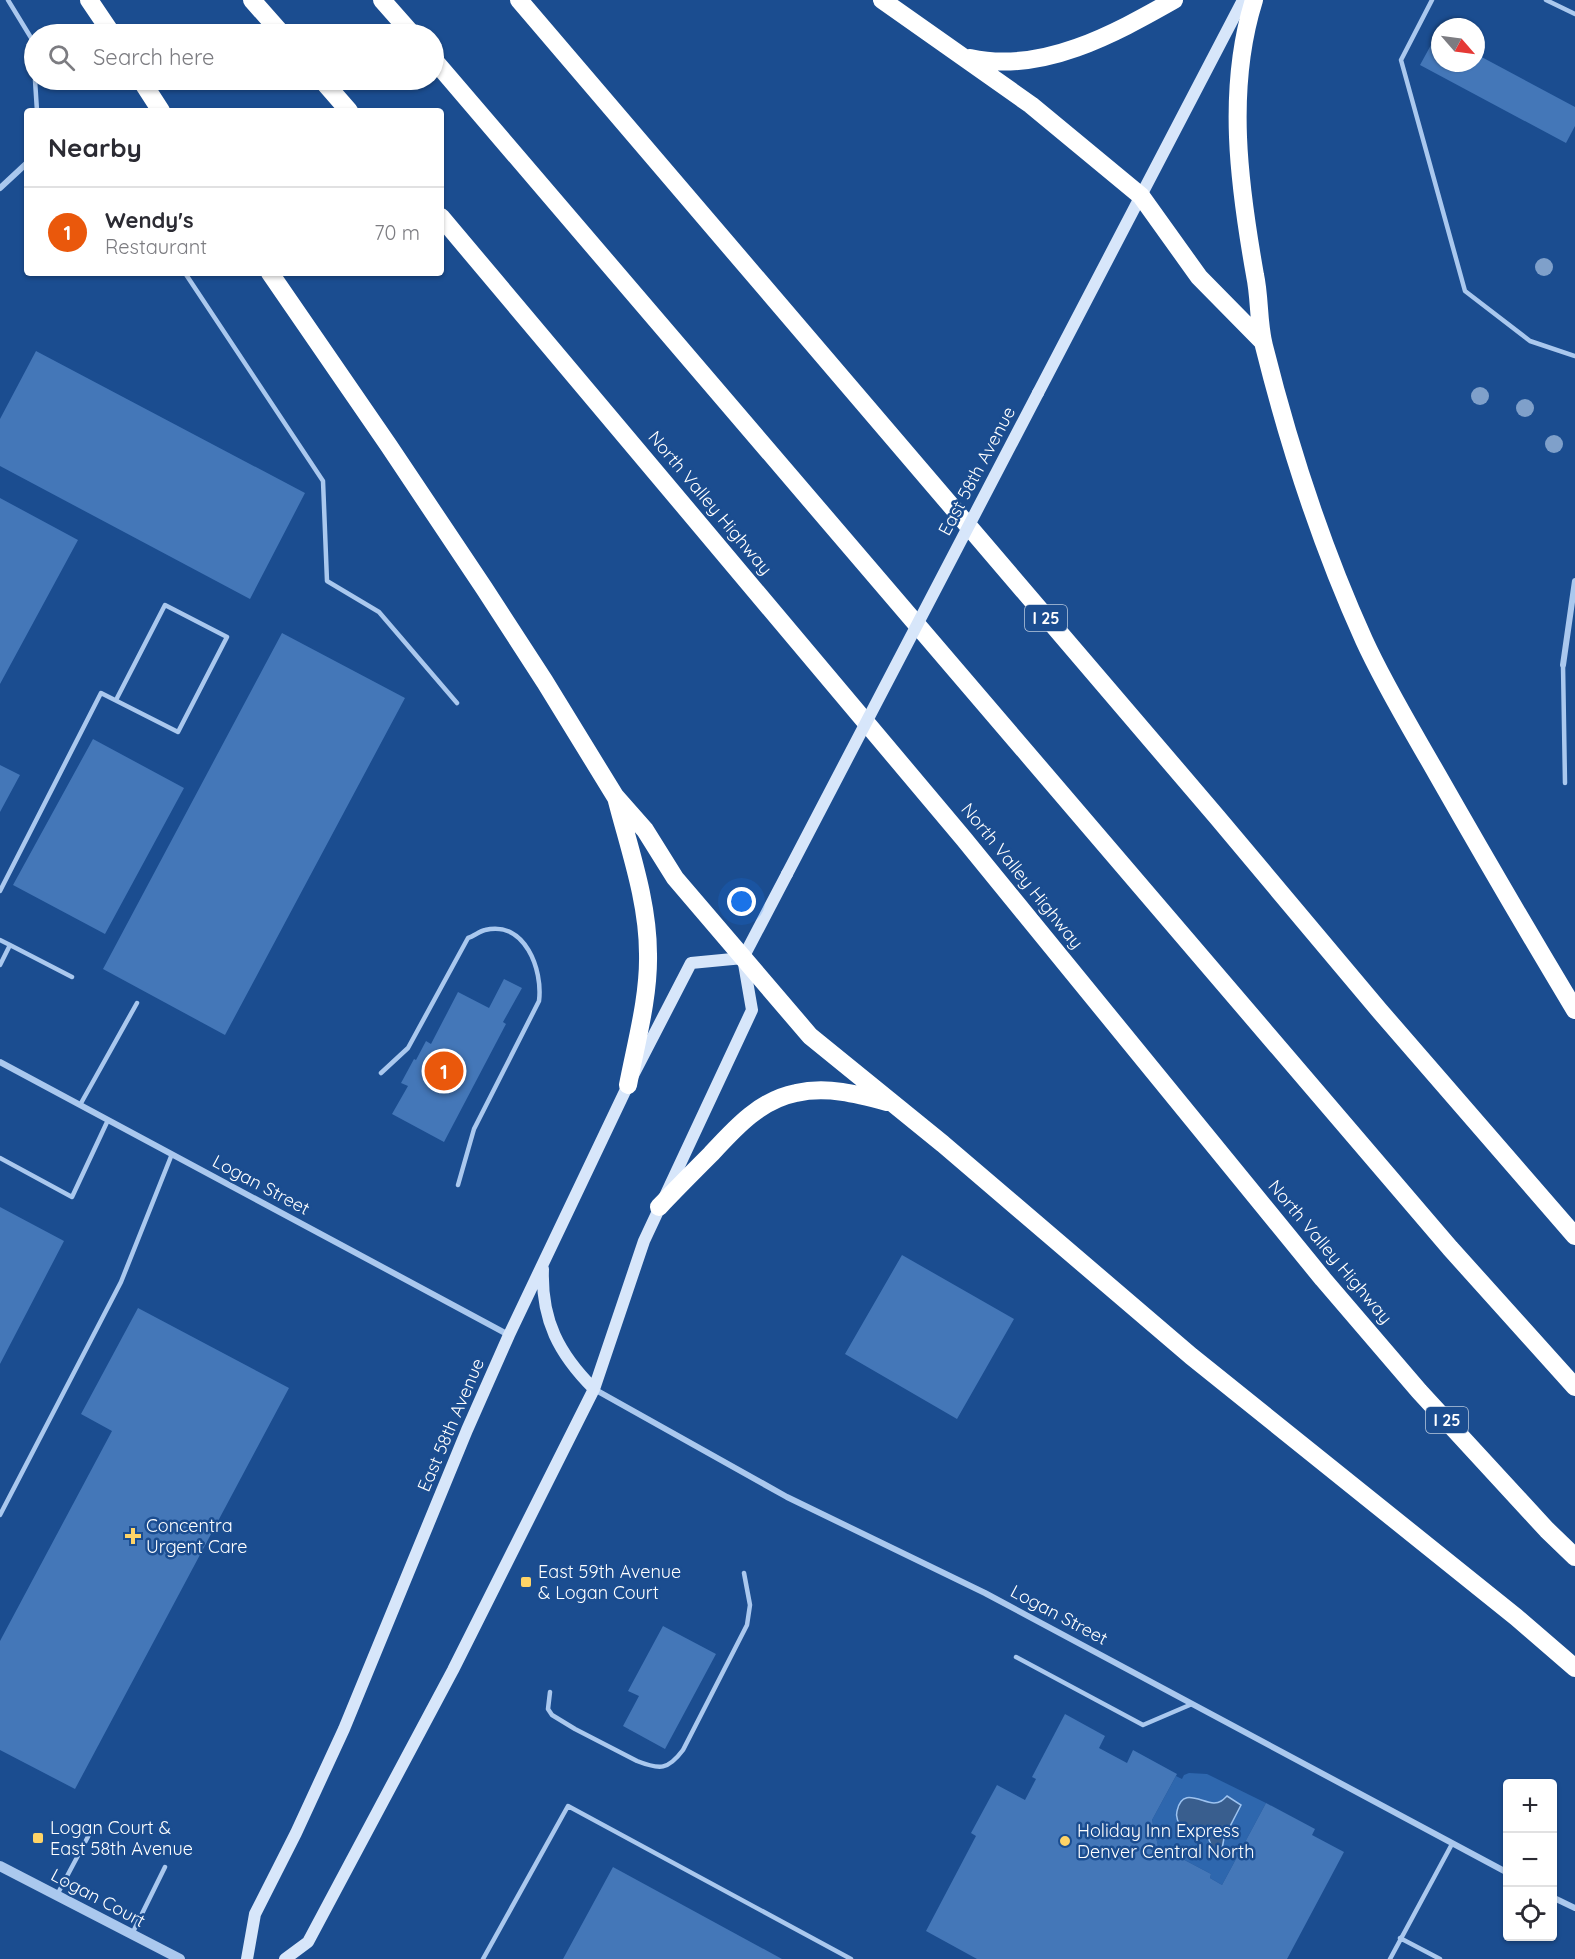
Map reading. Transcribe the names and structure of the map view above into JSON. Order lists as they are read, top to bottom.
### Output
{
  "streets": {
    "highway": ["North Valley Highway", "I 25"],
    "main road": ["East 58th Avenue"],
    "street": ["Logan Street", "Logan Court"]
  },
  "crossings": [
    ["East 58th Avenue", "Logan Street"]
  ],
  "places": {
    "health": ["Concentra Urgent Care"],
    "transit": ["East 59th Avenue & Logan Court", "Logan Court & East 58th Avenue"],
    "other": ["Holiday Inn Express Denver Central North"]
  },
  "north": "bottom right",
  "page": {
    "search": "Search here",
    "heading": "Nearby",
    "list": [
      {
        "mark": "1",
        "name": "Wendy's",
        "note": "Restaurant",
        "value": "70 m"
      }
    ],
    "pins": "1",
    "map_buttons": ["+", "−"]
  }
}
